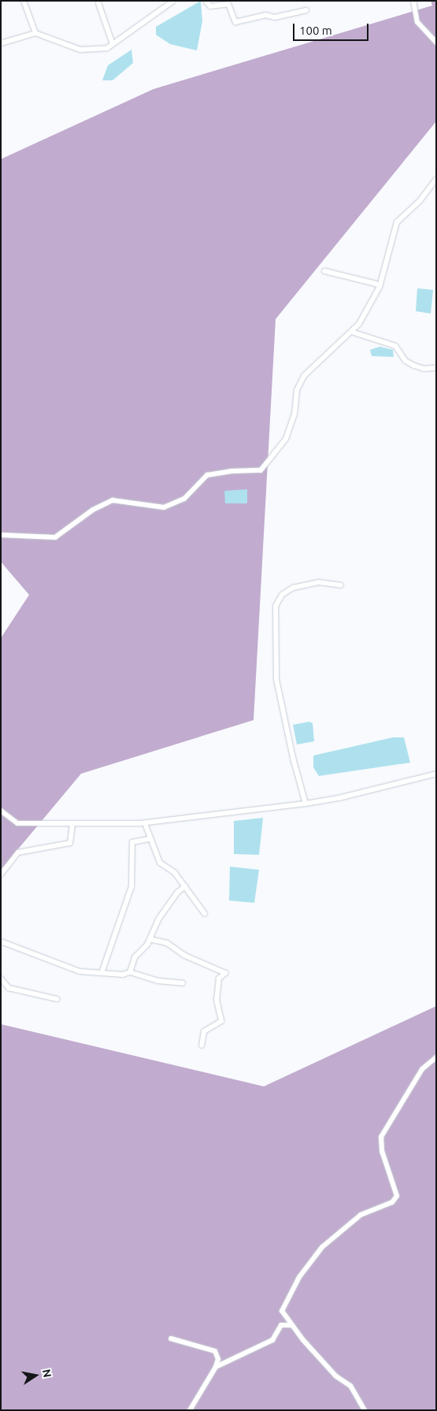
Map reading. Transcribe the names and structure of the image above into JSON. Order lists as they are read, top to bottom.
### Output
{
  "scale_bar": "100 m",
  "north": "right"
}
